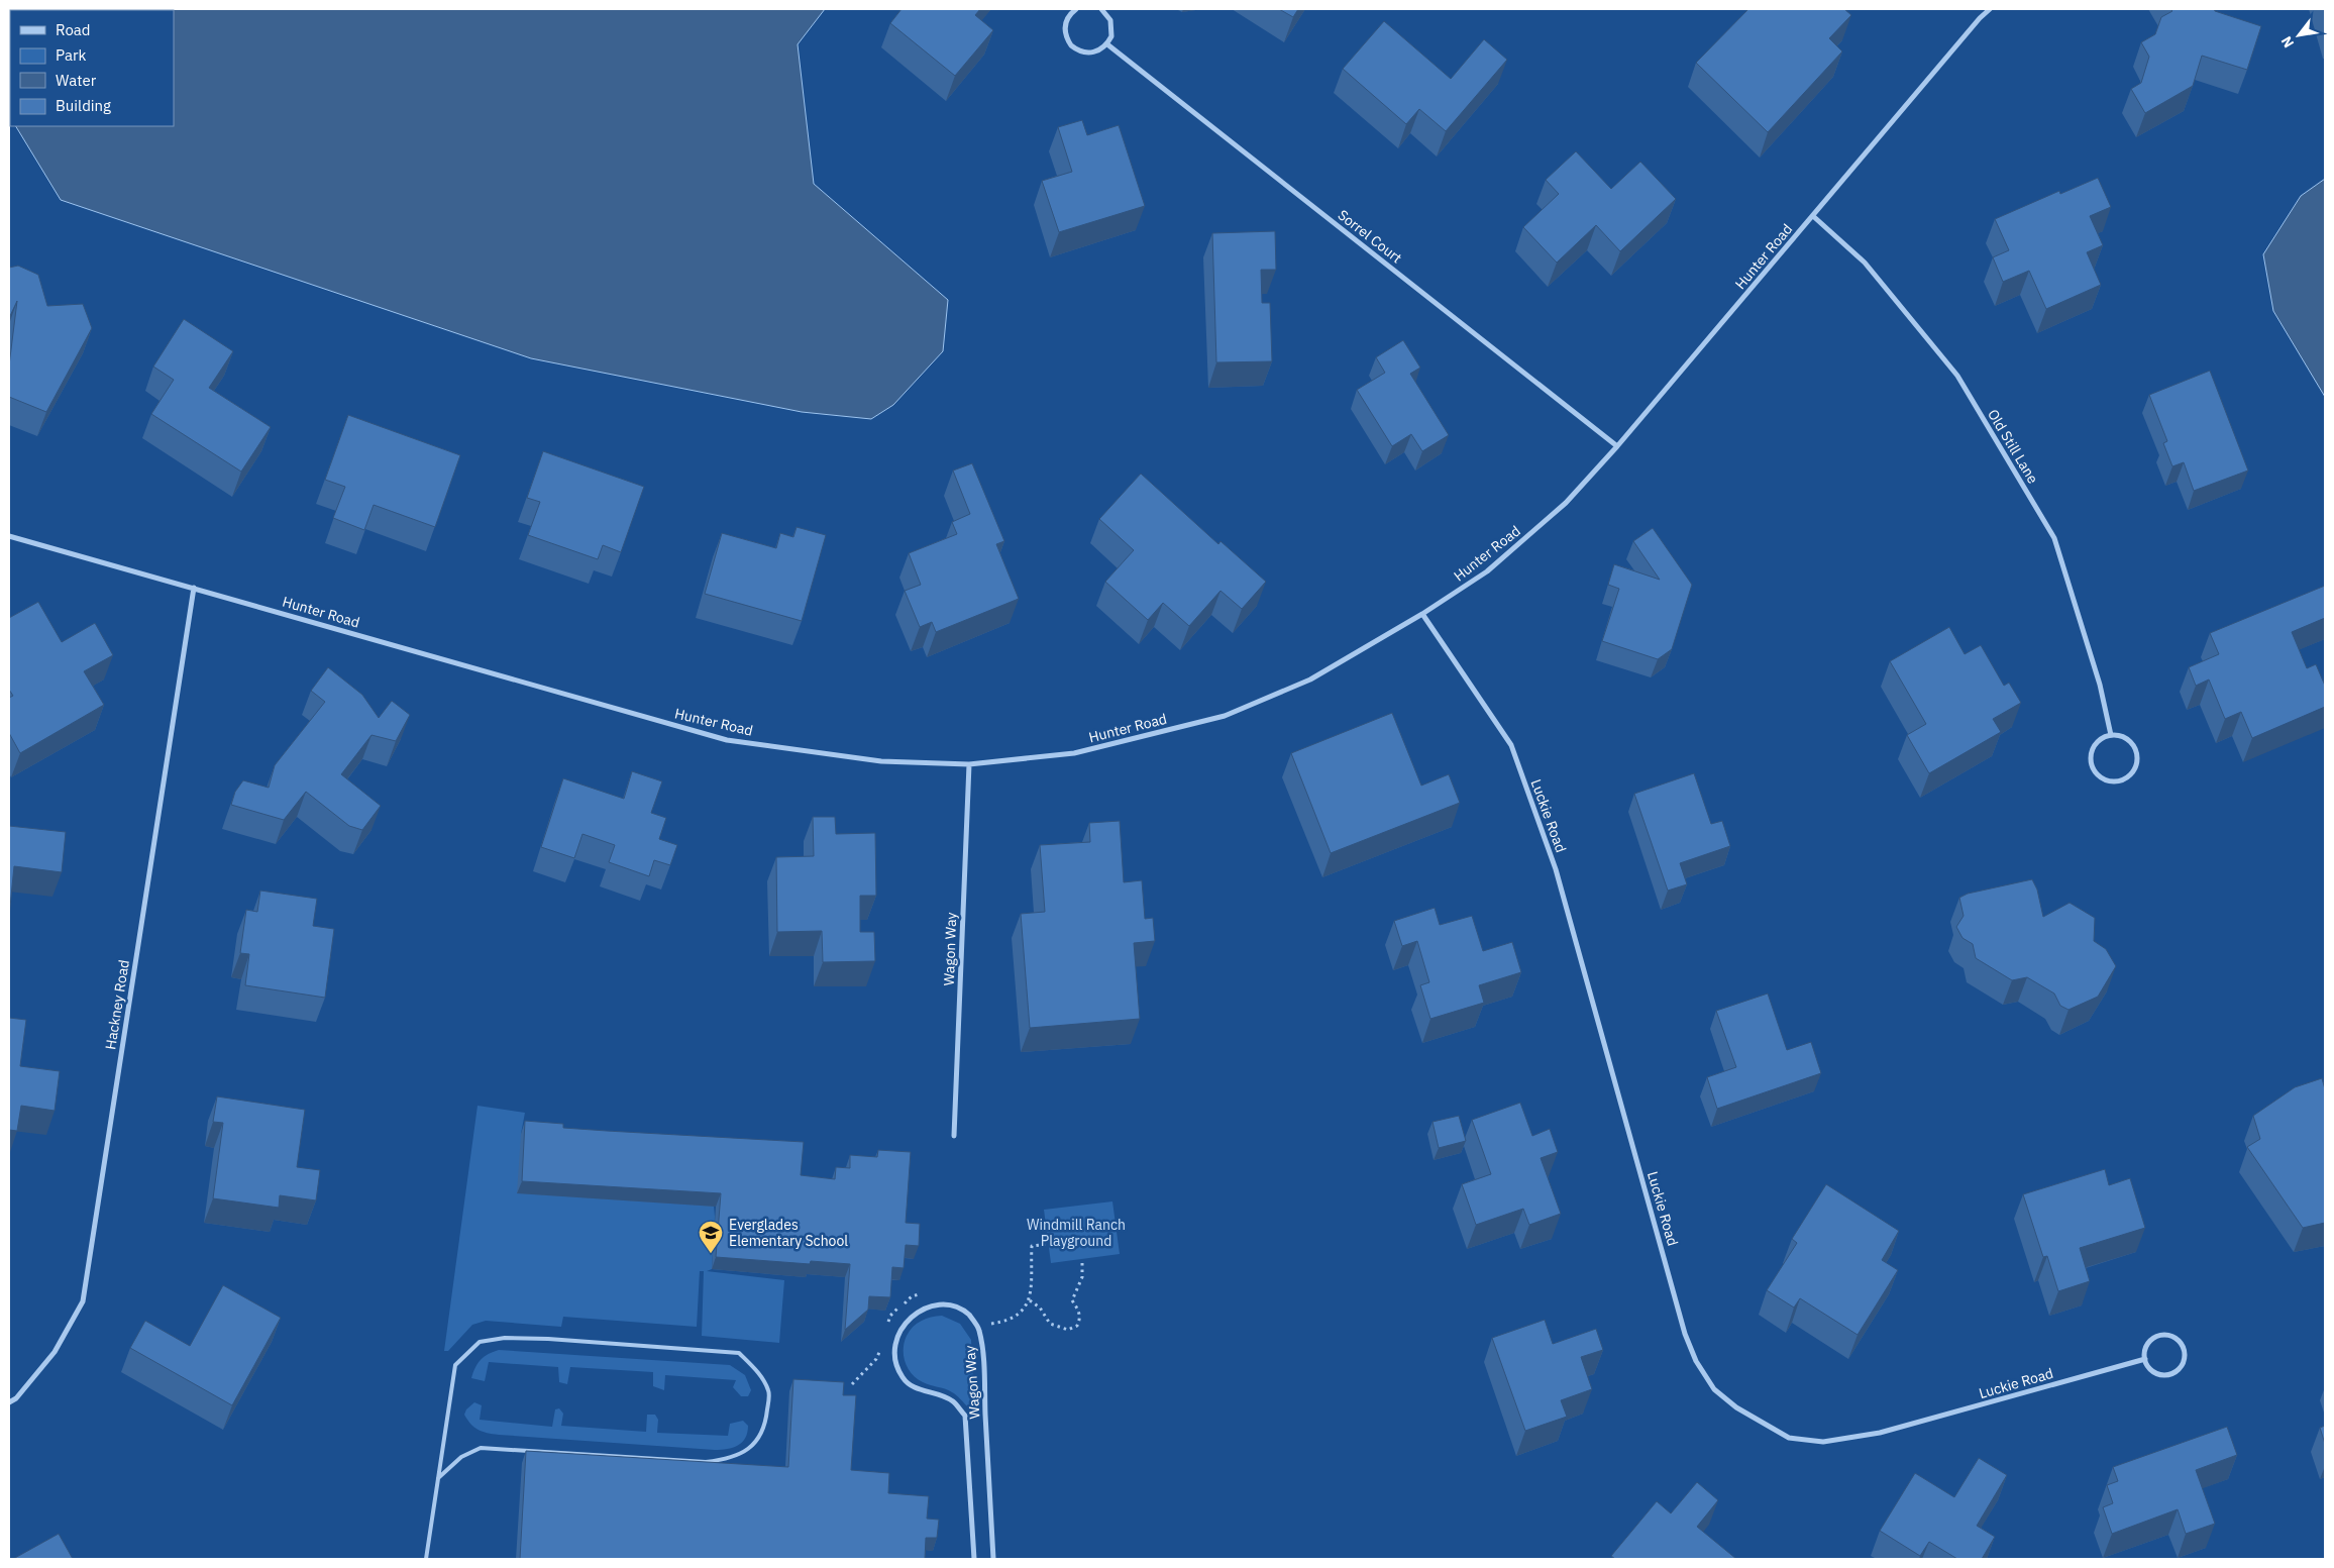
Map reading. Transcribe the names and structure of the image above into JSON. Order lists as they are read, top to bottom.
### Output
{
  "streets": {
    "street": [
      "Sorrel Court",
      "Hunter Road",
      "Old Still Lane",
      "Luckie Road",
      "Wagon Way",
      "Hackney Road"
    ]
  },
  "crossings": [
    ["Sorrel Court", "Hunter Road"],
    ["Hunter Road", "Old Still Lane"],
    ["Hunter Road", "Luckie Road"],
    ["Hunter Road", "Wagon Way"],
    ["Hunter Road", "Hackney Road"]
  ],
  "parks": ["Windmill Ranch Playground"],
  "places": {
    "school or university": ["Everglades Elementary School"]
  },
  "legend": [
    "Road",
    "Park",
    "Water",
    "Building"
  ],
  "north": "bottom left"
}
